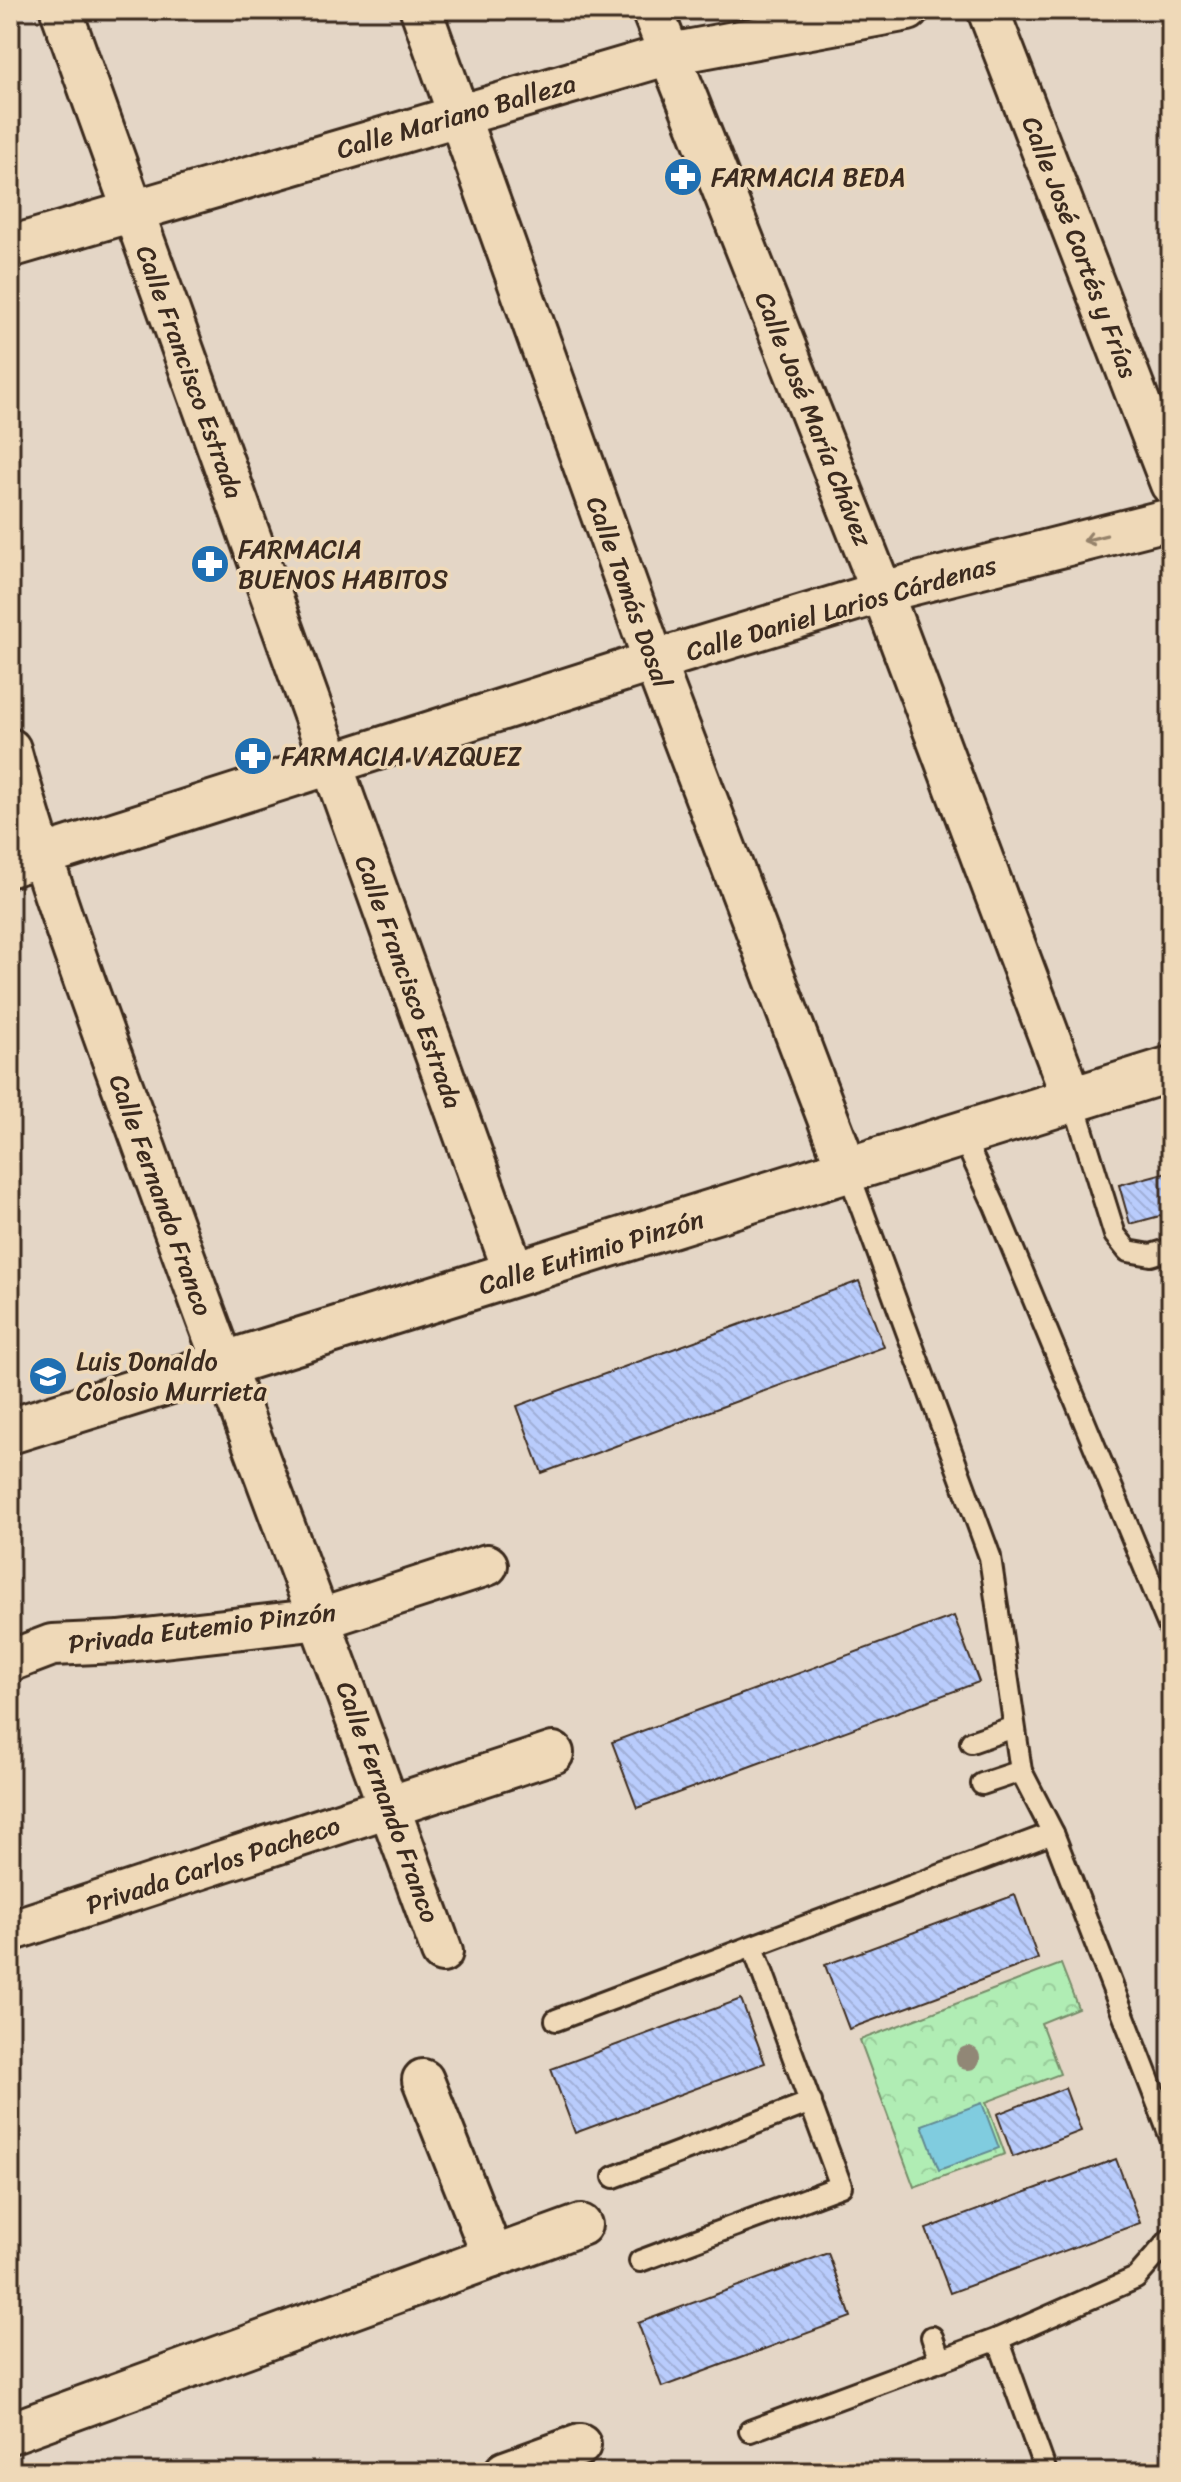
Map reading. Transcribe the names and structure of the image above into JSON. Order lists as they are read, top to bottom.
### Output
{
  "streets": {
    "street": [
      "Calle Mariano Balleza",
      "Calle José Cortés y Frías",
      "Calle Francisco Estrada",
      "Calle José María Chávez",
      "Calle Tomás Dosal",
      "Calle Daniel Larios Cárdenas",
      "Calle Fernando Franco",
      "Calle Eutimio Pinzón",
      "Privada Eutemio Pinzón",
      "Privada Carlos Pacheco"
    ]
  },
  "crossings": [
    ["Calle Mariano Balleza", "Calle Francisco Estrada"],
    ["Calle Mariano Balleza", "Calle José María Chávez"],
    ["Calle Mariano Balleza", "Calle Tomás Dosal"],
    ["Calle Francisco Estrada", "Calle Daniel Larios Cárdenas"],
    ["Calle Francisco Estrada", "Calle Eutimio Pinzón"],
    ["Calle José María Chávez", "Calle Daniel Larios Cárdenas"],
    ["Calle José María Chávez", "Calle Eutimio Pinzón"],
    ["Calle Tomás Dosal", "Calle Daniel Larios Cárdenas"],
    ["Calle Tomás Dosal", "Calle Eutimio Pinzón"],
    ["Calle Daniel Larios Cárdenas", "Calle Fernando Franco"],
    ["Calle Fernando Franco", "Calle Eutimio Pinzón"],
    ["Calle Fernando Franco", "Privada Eutemio Pinzón"],
    ["Calle Fernando Franco", "Privada Carlos Pacheco"]
  ],
  "places": {
    "pharmacy": ["FARMACIA BEDA", "FARMACIA BUENOS HABITOS", "FARMACIA VAZQUEZ"],
    "school or university": ["Luis Donaldo Colosio Murrieta"]
  }
}
